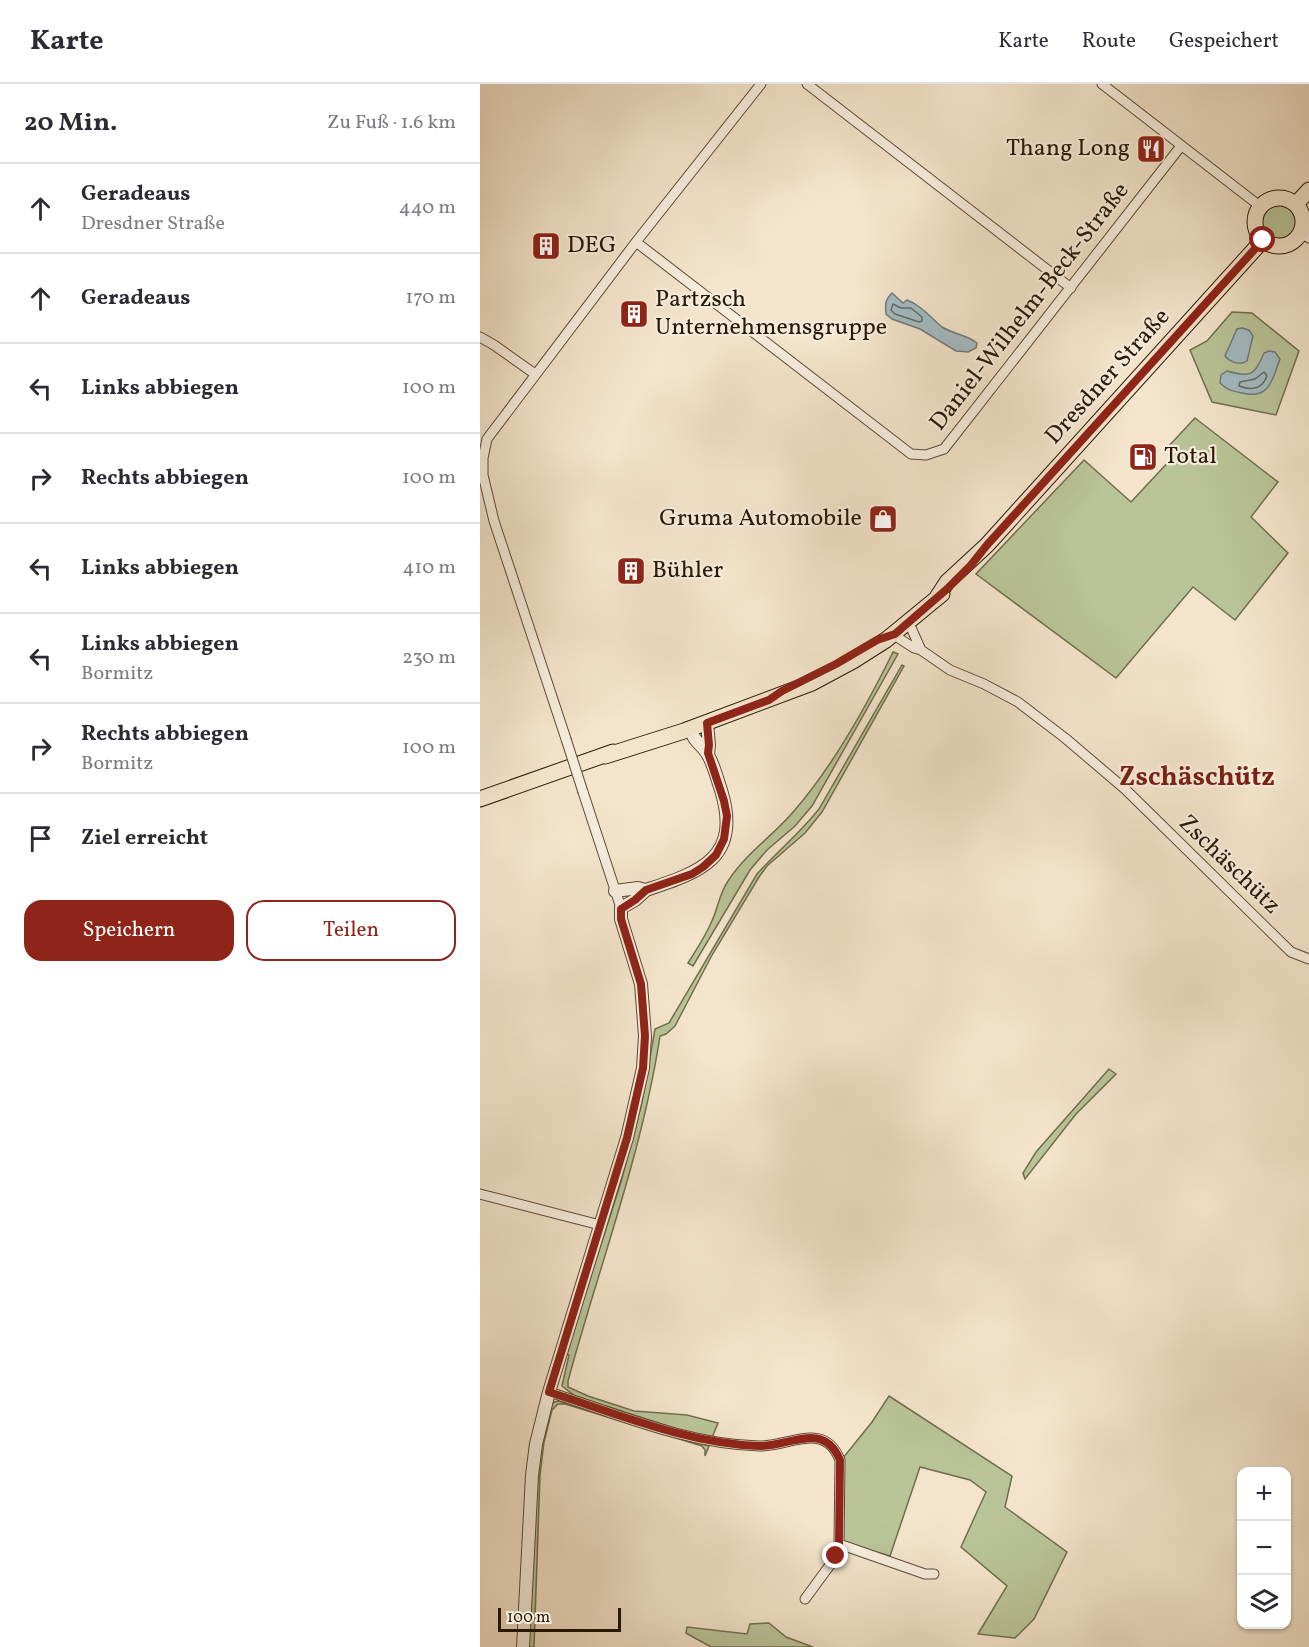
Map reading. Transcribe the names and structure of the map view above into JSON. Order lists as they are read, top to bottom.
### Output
{
  "streets": {
    "main road": ["Dresdner Straße"],
    "street": ["Daniel-Wilhelm-Beck-Straße", "Zschäschütz"]
  },
  "crossings": [
    ["Dresdner Straße", "Zschäschütz"]
  ],
  "districts": ["Zschäschütz"],
  "places": {
    "restaurant": ["Thang Long"],
    "building": ["DEG", "Partzsch Unternehmensgruppe", "Bühler"],
    "fuel station": ["Total"],
    "shop": ["Gruma Automobile"]
  },
  "scale_bar": "100 m",
  "page": {
    "header": "Karte",
    "nav": ["Karte", "Route", "Gespeichert"],
    "heading": ["20 Min.", "Zu Fuß · 1.6 km"],
    "list": [
      ["Geradeaus", "Dresdner Straße", "440 m"],
      ["Geradeaus", "170 m"],
      ["Links abbiegen", "100 m"],
      ["Rechts abbiegen", "100 m"],
      ["Links abbiegen", "410 m"],
      ["Links abbiegen", "Bormitz", "230 m"],
      ["Rechts abbiegen", "Bormitz", "100 m"],
      "Ziel erreicht"
    ],
    "buttons": ["Speichern", "Teilen"],
    "map_buttons": ["+", "−"],
    "scale": "100 m"
  }
}
